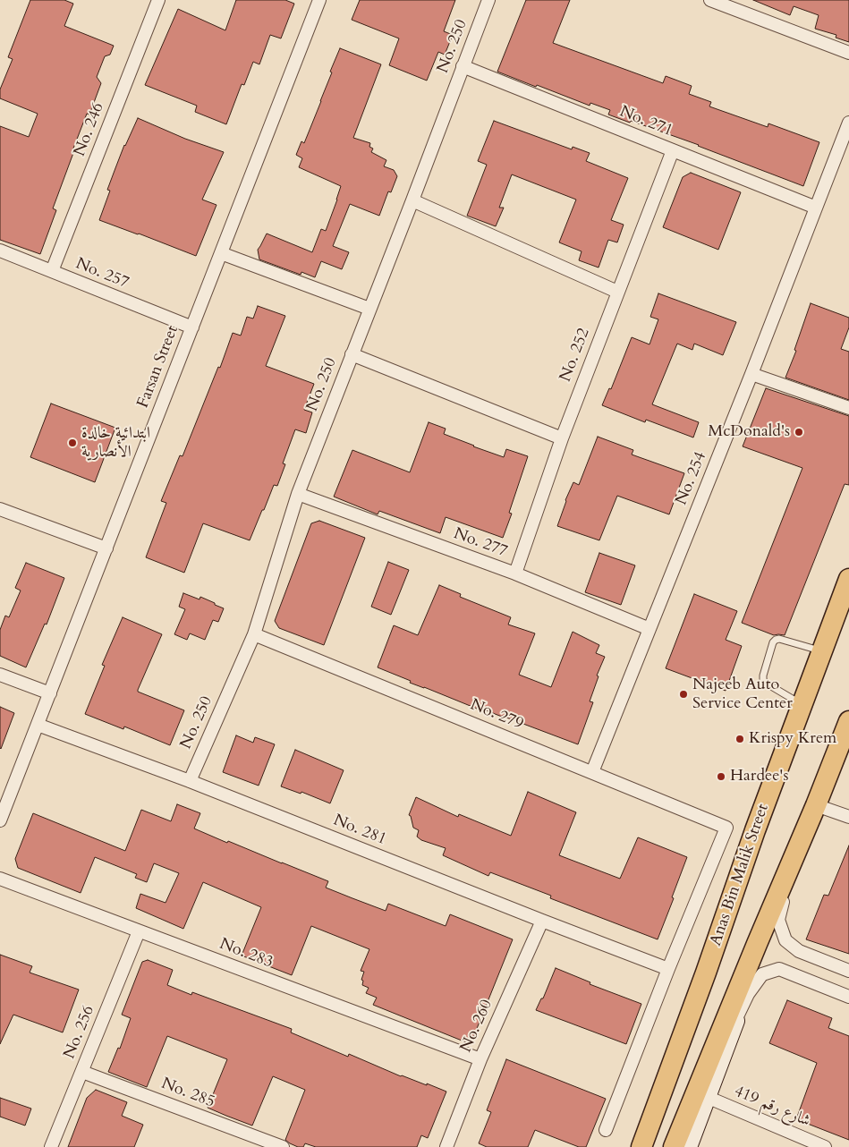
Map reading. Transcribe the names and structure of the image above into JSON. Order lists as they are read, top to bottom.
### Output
{
  "streets": {
    "main road": ["Anas Bin Malik Street"],
    "street": [
      "No. 250",
      "No. 271",
      "No. 246",
      "No. 257",
      "No. 252",
      "Farsan Street",
      "No. 254",
      "No. 277",
      "No. 279",
      "No. 281",
      "No. 283",
      "No. 260",
      "No. 256",
      "No. 285",
      "شارع رقم 419"
    ]
  },
  "crossings": [
    ["No. 250", "No. 271"],
    ["No. 250", "No. 277"],
    ["No. 250", "No. 279"],
    ["No. 250", "No. 281"],
    ["No. 271", "No. 252"],
    ["No. 271", "No. 254"],
    ["No. 246", "No. 257"],
    ["No. 257", "Farsan Street"],
    ["No. 252", "No. 277"],
    ["Farsan Street", "No. 281"],
    ["No. 254", "No. 277"],
    ["No. 254", "No. 279"],
    ["No. 279", "No. 281"],
    ["No. 281", "No. 260"],
    ["No. 283", "No. 260"],
    ["No. 283", "No. 256"],
    ["No. 256", "No. 285"]
  ],
  "places": [
    "McDonald's",
    "ابتدائية خالدة الأنصارية",
    "Najeeb Auto Service Center",
    "Krispy Krem",
    "Hardee's"
  ]
}
